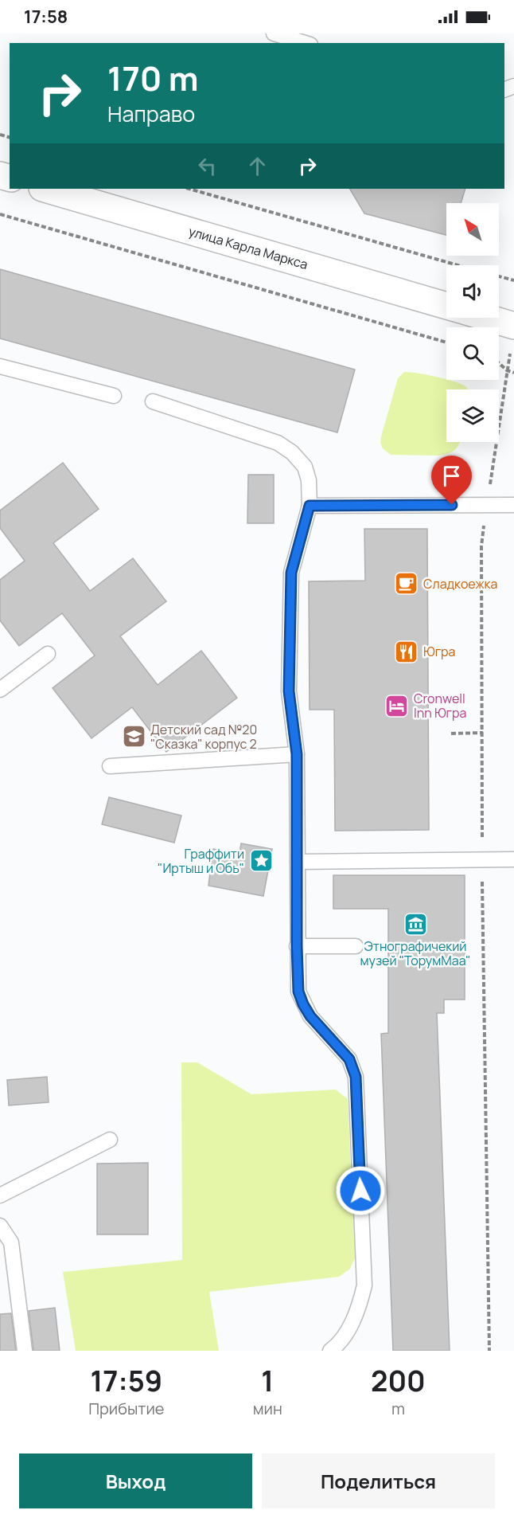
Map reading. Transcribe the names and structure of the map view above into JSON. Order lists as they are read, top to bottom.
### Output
{
  "streets": {
    "street": ["улица Карла Маркса"]
  },
  "places": {
    "cafe": ["Сладкоежка"],
    "restaurant": ["Югра"],
    "hotel": ["Cronwell Inn Югра"],
    "school or university": ["Детский сад №20 \"Сказка\" корпус 2"],
    "place": ["Граффити \"Иртыш и Обь\""],
    "museum": ["Этнографичекий музей \"ТорумМаа\""]
  },
  "north": "top left",
  "page": {
    "status": "17:58",
    "turn": ["170 m", "Направо"],
    "eta": [
      "17:59",
      "Прибытие",
      "1",
      "мин",
      "200",
      "m"
    ],
    "buttons": ["Выход", "Поделиться"]
  }
}
